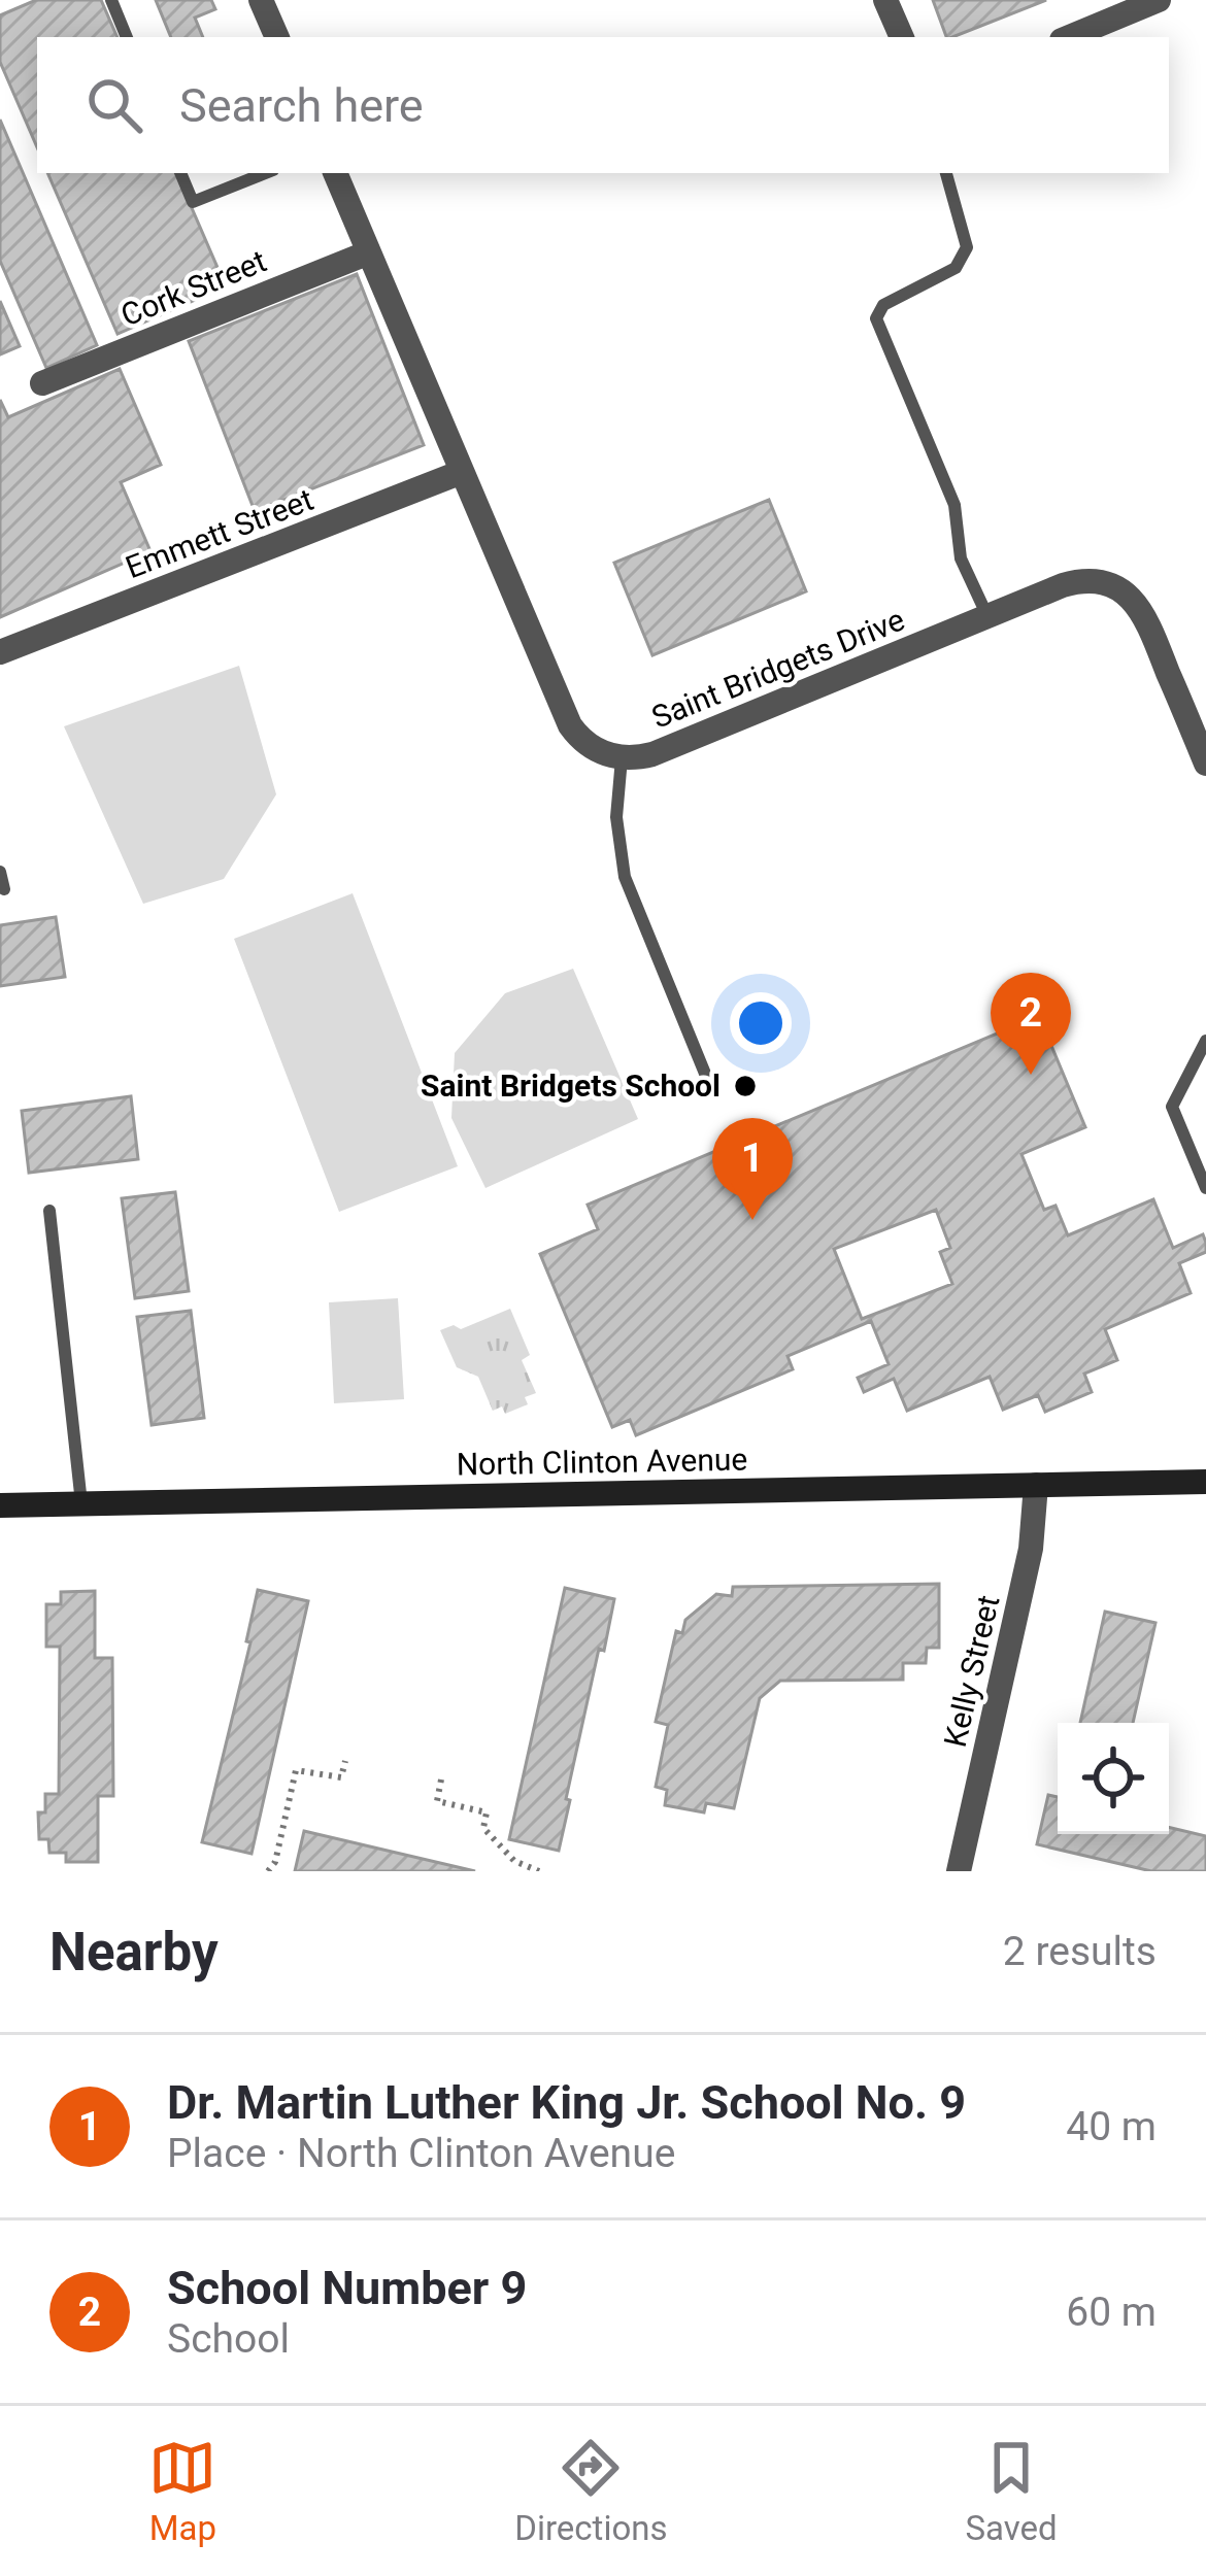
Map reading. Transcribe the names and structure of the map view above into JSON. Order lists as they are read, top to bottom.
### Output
{
  "streets": {
    "main road": ["North Clinton Avenue"],
    "street": [
      "Cork Street",
      "Emmett Street",
      "Saint Bridgets Drive",
      "Kelly Street"
    ]
  },
  "crossings": [
    ["Cork Street", "Saint Bridgets Drive"],
    ["Emmett Street", "Saint Bridgets Drive"],
    ["North Clinton Avenue", "Kelly Street"]
  ],
  "places": ["Saint Bridgets School"],
  "page": {
    "search": "Search here",
    "pins": ["2", "1"],
    "heading": ["Nearby", "2 results"],
    "list": [
      {
        "mark": "1",
        "name": "Dr. Martin Luther King Jr. School No. 9",
        "note": "Place · North Clinton Avenue",
        "value": "40 m"
      },
      {
        "mark": "2",
        "name": "School Number 9",
        "note": "School",
        "value": "60 m"
      }
    ],
    "nav": ["Map", "Directions", "Saved"]
  }
}
